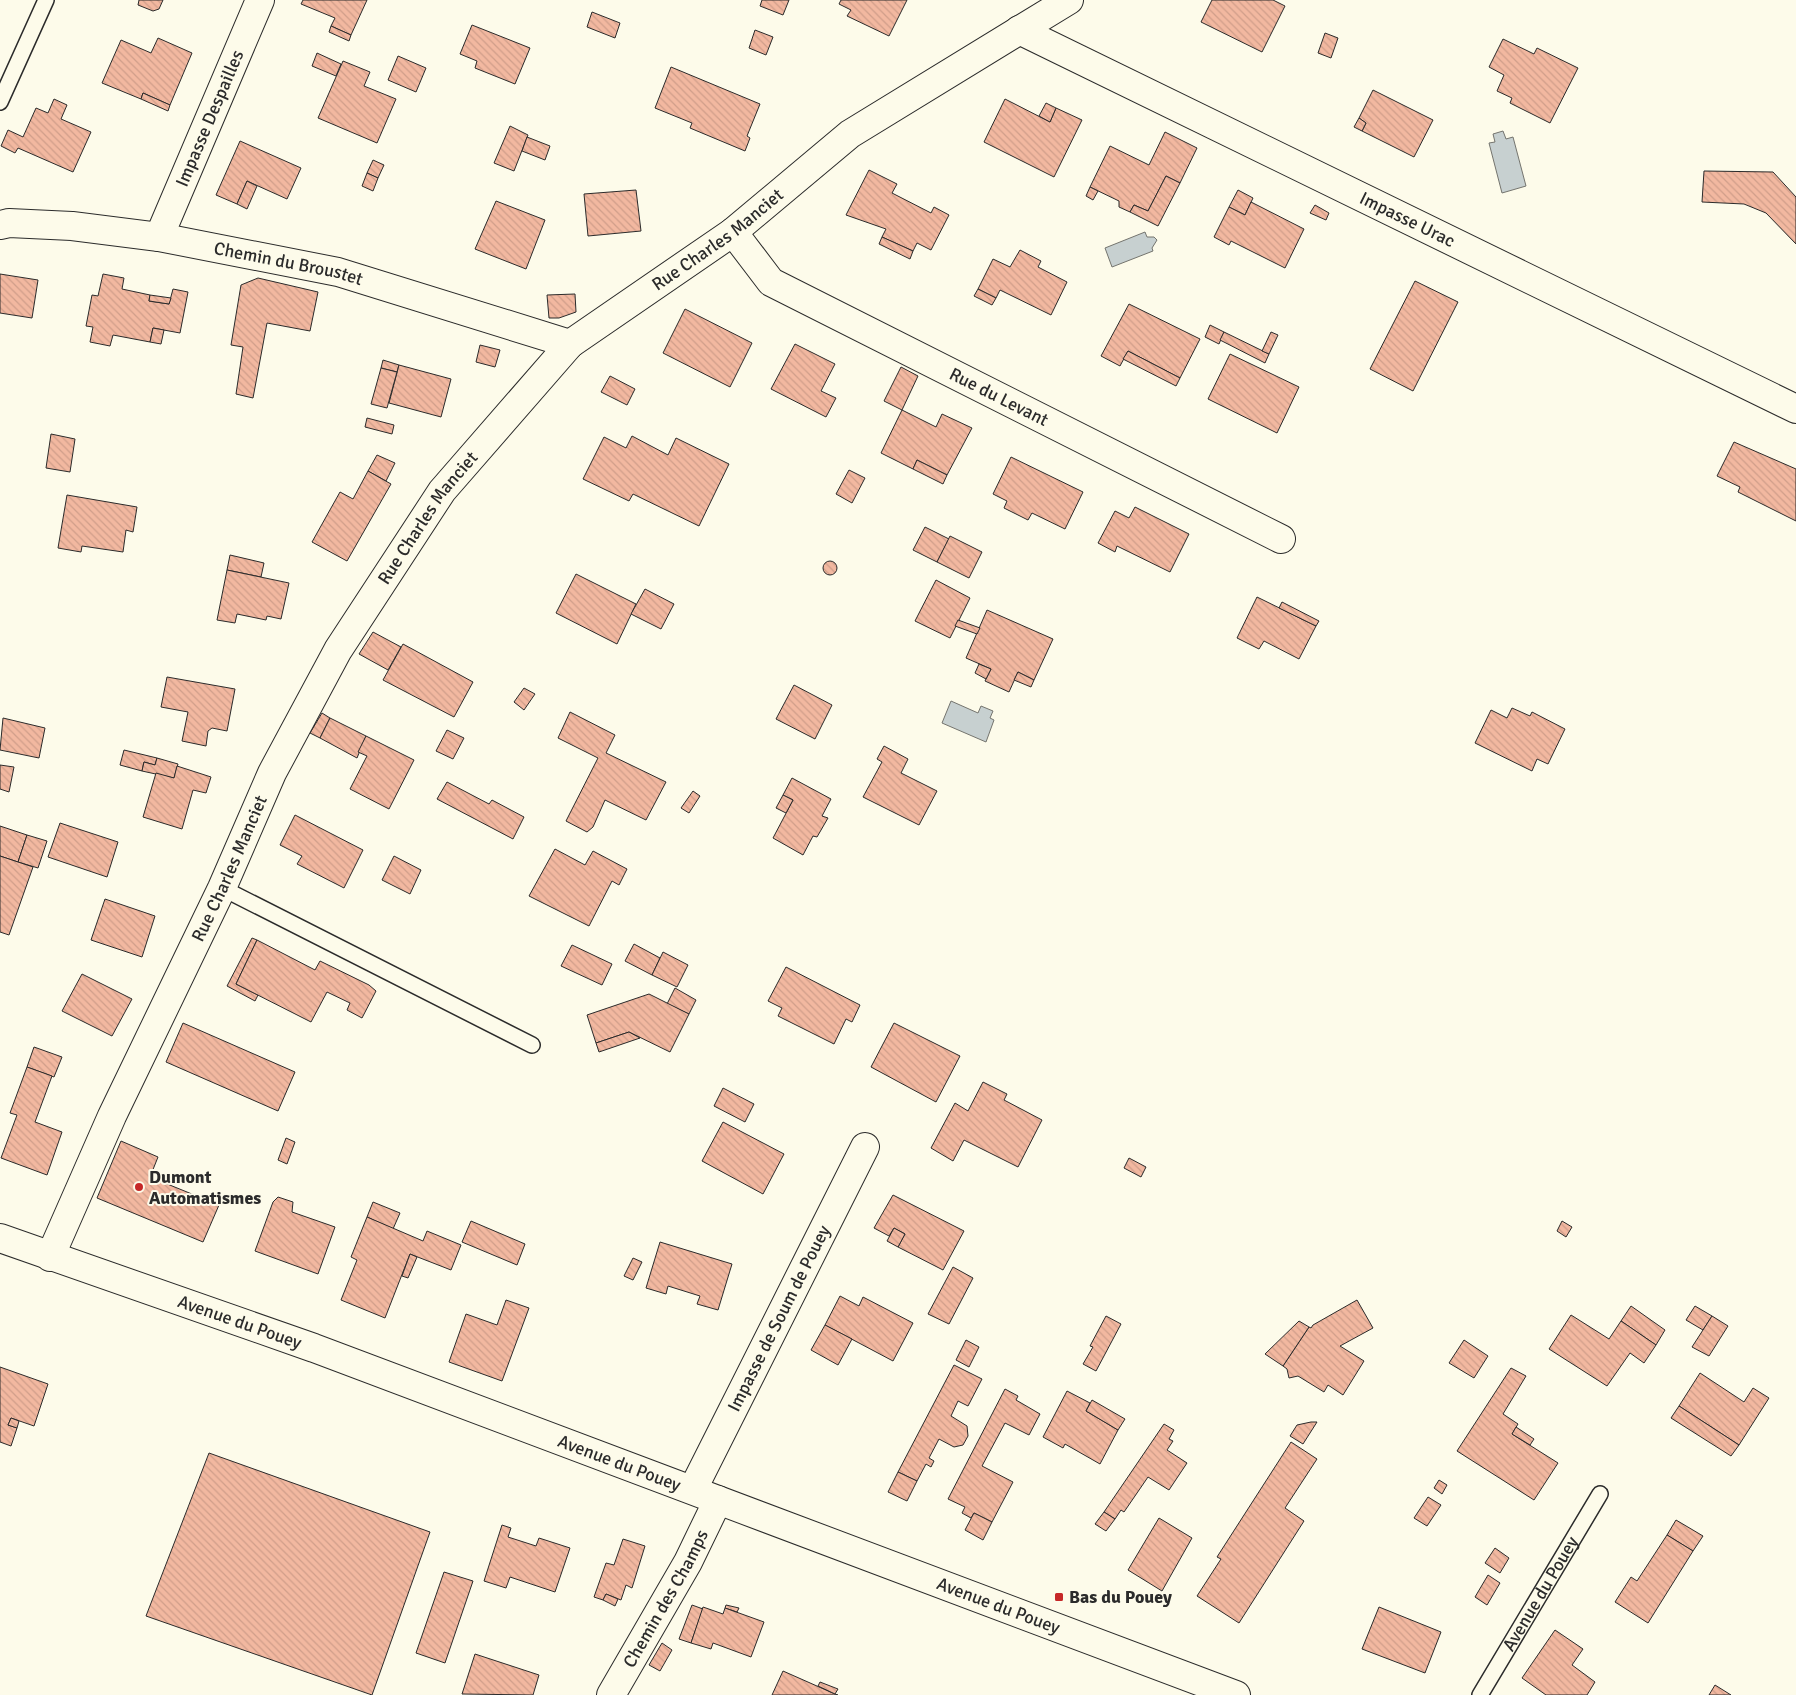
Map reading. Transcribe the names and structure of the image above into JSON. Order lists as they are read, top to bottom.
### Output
{
  "streets": {
    "street": [
      "Impasse Despailles",
      "Impasse Urac",
      "Rue Charles Manciet",
      "Chemin du Broustet",
      "Rue du Levant",
      "Impasse de Soum de Pouey",
      "Avenue du Pouey",
      "Chemin des Champs"
    ]
  },
  "crossings": [
    ["Impasse Despailles", "Chemin du Broustet"],
    ["Impasse Urac", "Rue Charles Manciet"],
    ["Rue Charles Manciet", "Chemin du Broustet"],
    ["Rue Charles Manciet", "Rue du Levant"],
    ["Rue Charles Manciet", "Avenue du Pouey"],
    ["Impasse de Soum de Pouey", "Avenue du Pouey"],
    ["Avenue du Pouey", "Chemin des Champs"]
  ],
  "places": {
    "other": ["Dumont Automatismes"],
    "transit": ["Bas du Pouey"]
  }
}
